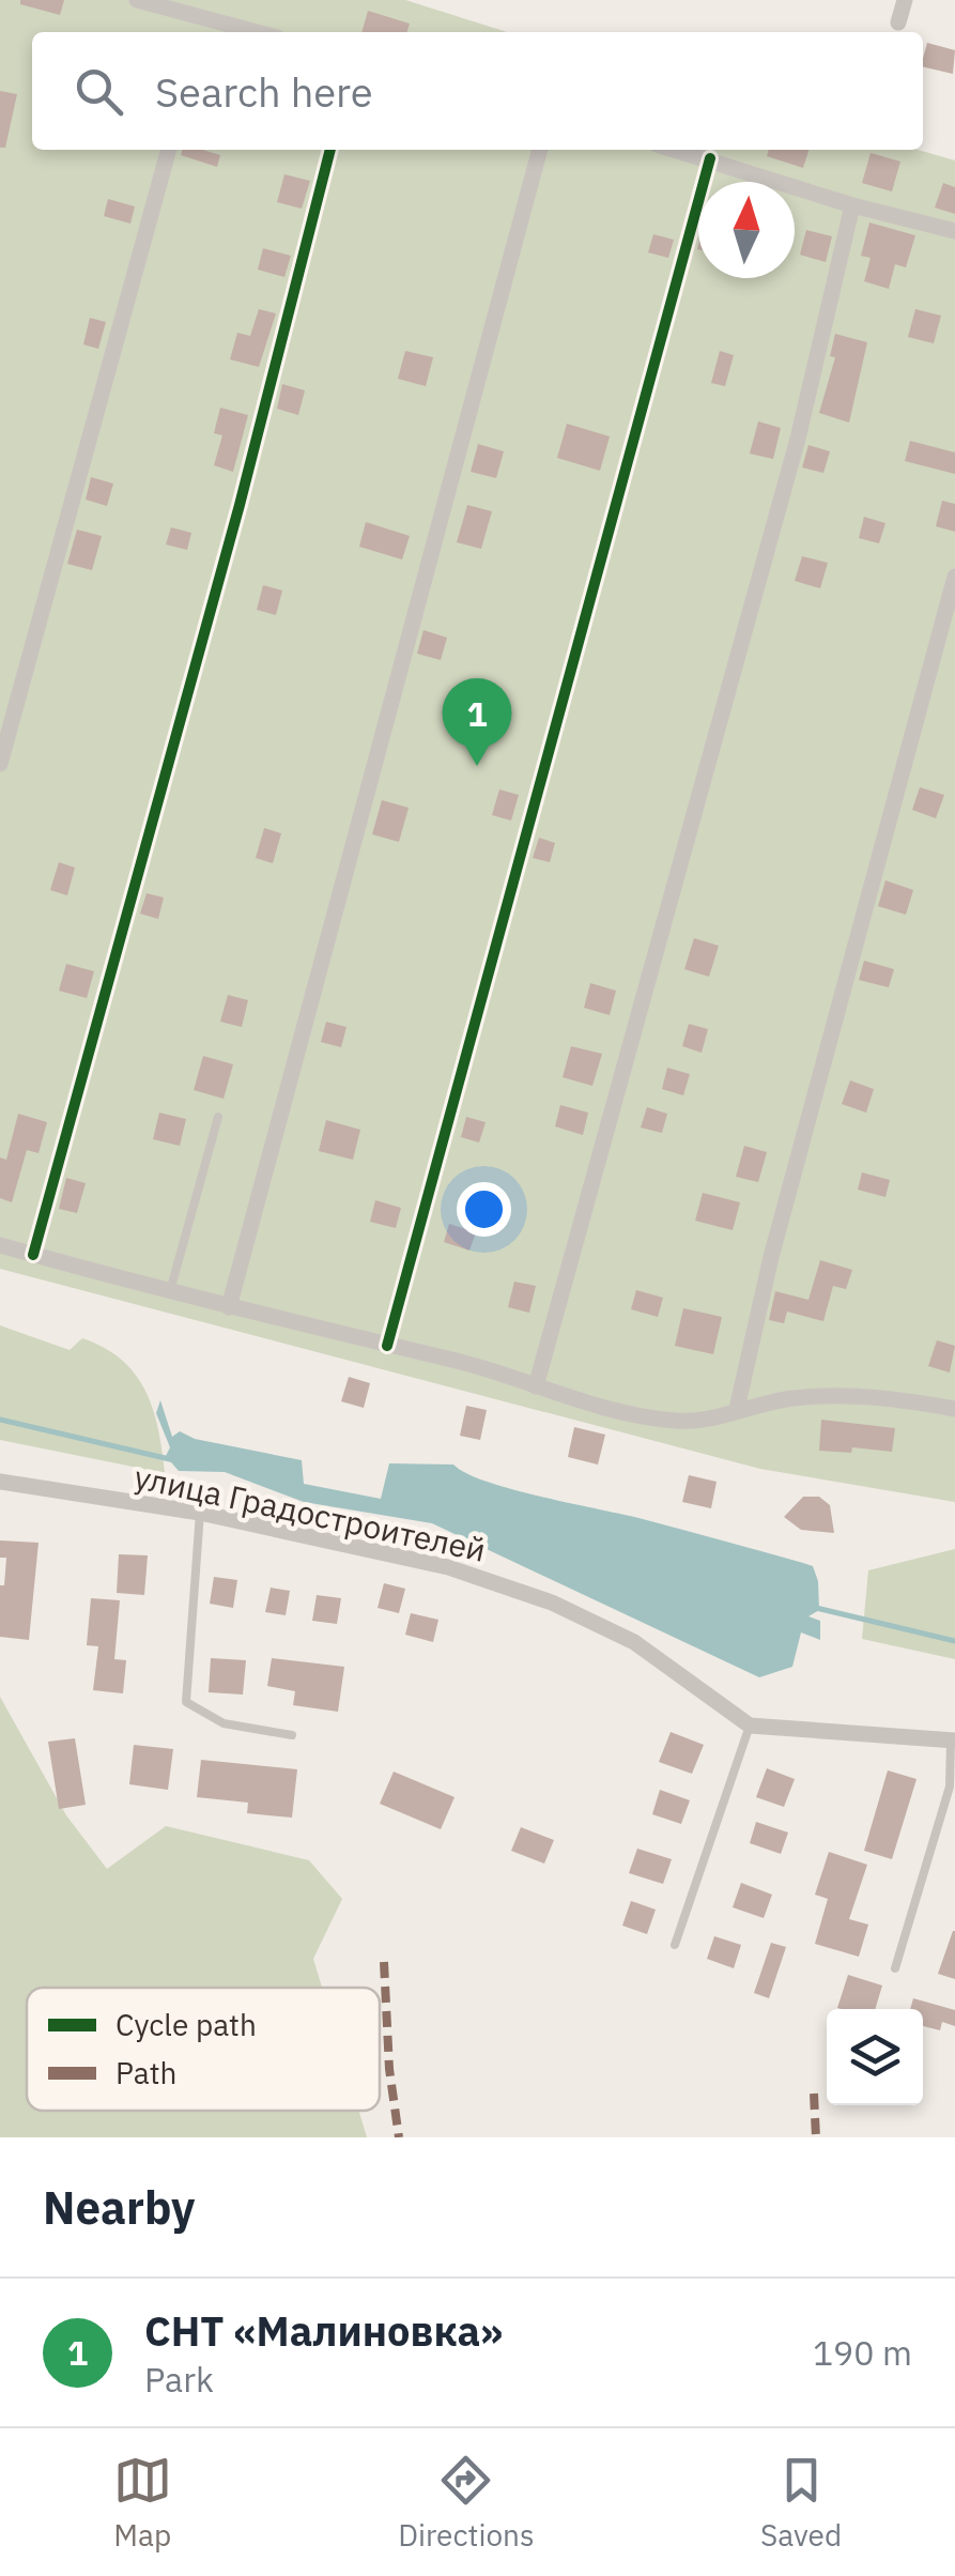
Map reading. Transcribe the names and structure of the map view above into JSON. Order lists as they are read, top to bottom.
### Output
{
  "streets": {
    "street": ["улица Градостроителей"]
  },
  "legend": ["Cycle path", "Path"],
  "north": "top",
  "page": {
    "search": "Search here",
    "pins": "1",
    "heading": "Nearby",
    "list": [
      {
        "mark": "1",
        "name": "СНТ «Малиновка»",
        "note": "Park",
        "value": "190 m"
      }
    ],
    "nav": ["Map", "Directions", "Saved"]
  }
}
